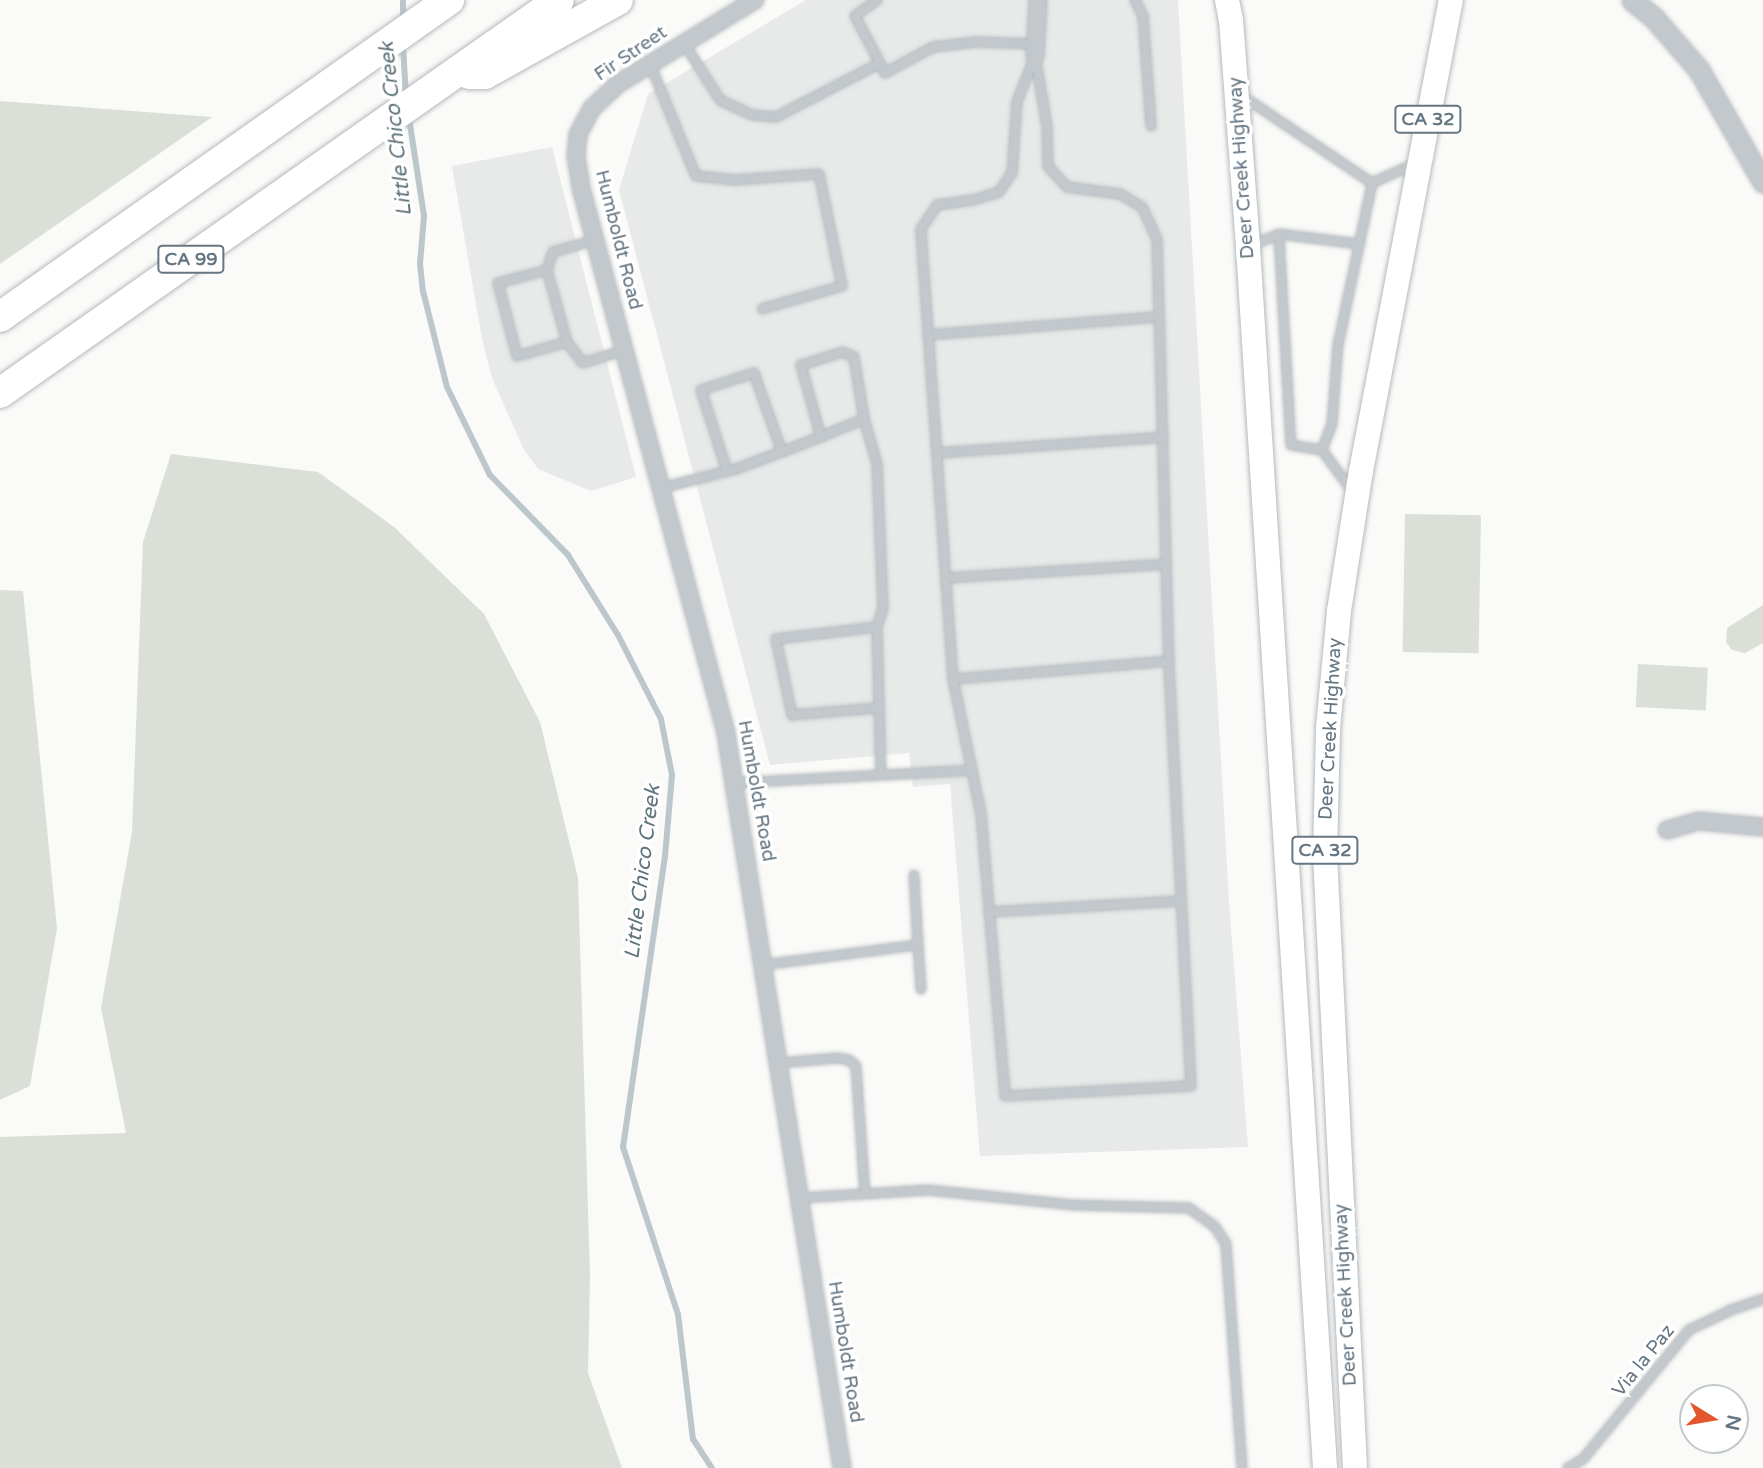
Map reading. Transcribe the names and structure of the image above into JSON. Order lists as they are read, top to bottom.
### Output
{
  "streets": {
    "highway": ["CA 99"],
    "main road": ["CA 32", "Deer Creek Highway"],
    "street": ["Fir Street", "Humboldt Road"],
    "lane": ["Via la Paz"]
  },
  "crossings": [
    ["Fir Street", "Humboldt Road"]
  ],
  "water": ["Little Chico Creek"],
  "north": "right"
}
